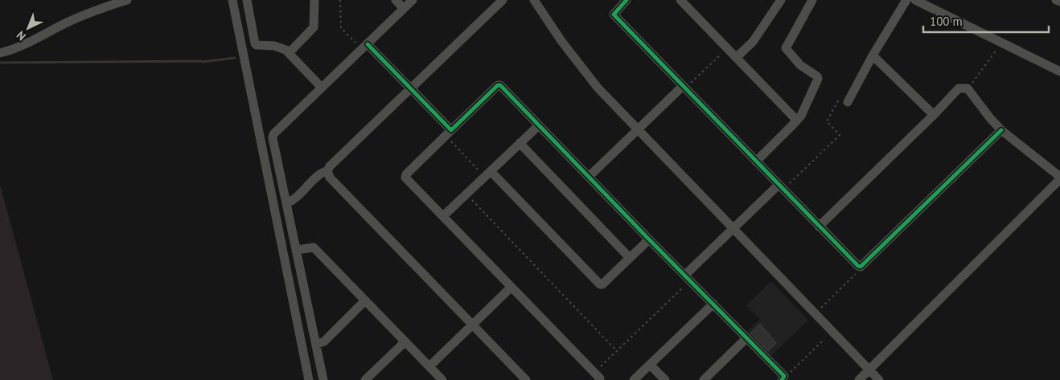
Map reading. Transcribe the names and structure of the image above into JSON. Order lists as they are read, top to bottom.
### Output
{
  "scale_bar": "100 m",
  "north": "bottom left"
}
